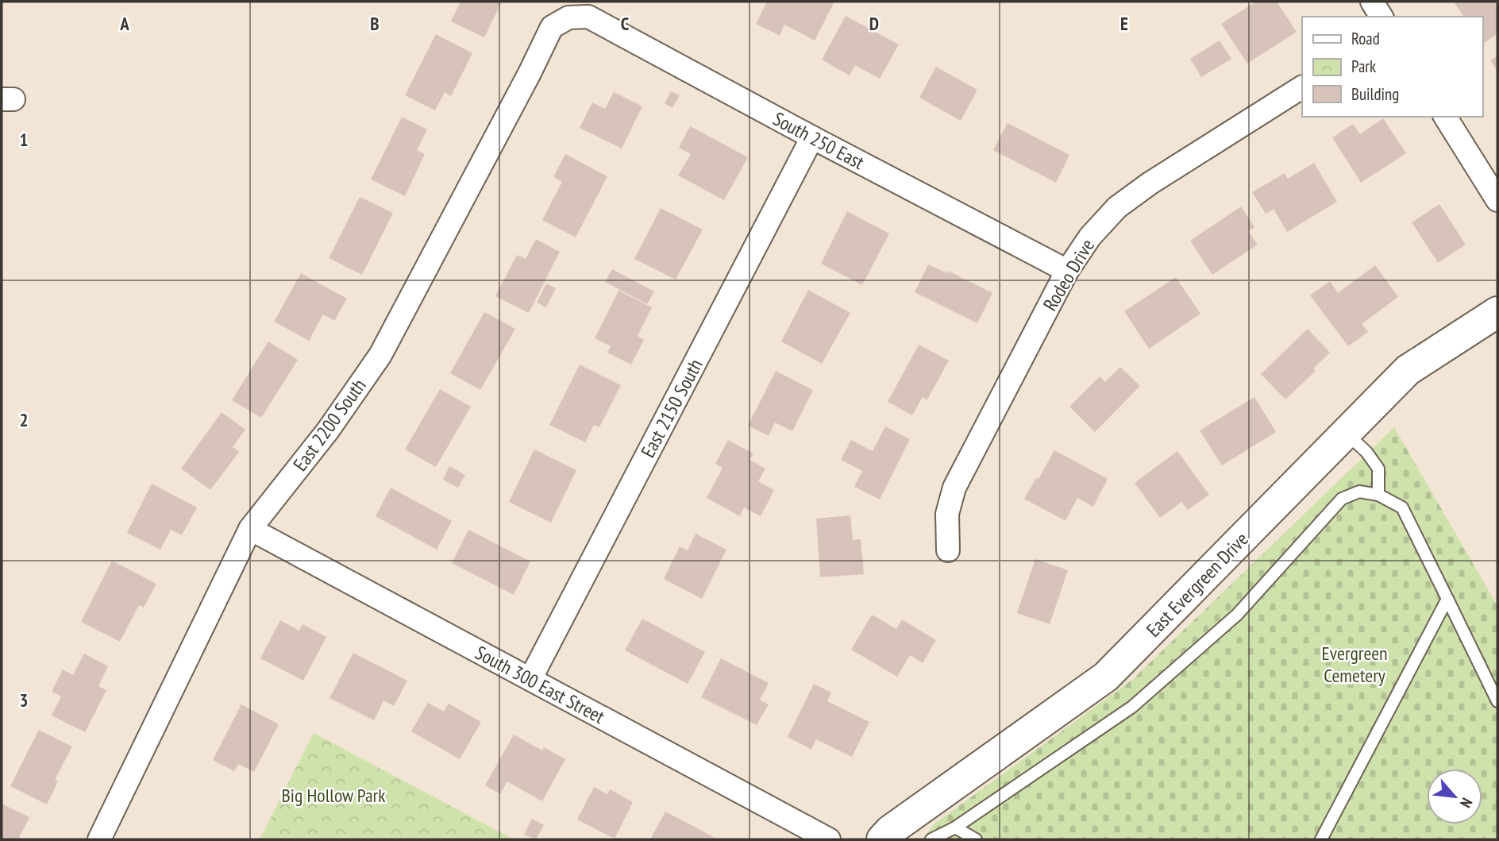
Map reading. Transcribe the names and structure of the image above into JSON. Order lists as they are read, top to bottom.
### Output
{
  "streets": {
    "street": [
      "South 250 East",
      "Rodeo Drive",
      "East 2150 South",
      "East 2200 South",
      "East Evergreen Drive",
      "South 300 East Street"
    ]
  },
  "crossings": [
    ["South 250 East", "Rodeo Drive"],
    ["South 250 East", "East 2150 South"],
    ["South 250 East", "East 2200 South"],
    ["East 2150 South", "South 300 East Street"],
    ["East 2200 South", "South 300 East Street"]
  ],
  "parks": ["Evergreen Cemetery", "Big Hollow Park"],
  "legend": ["Road", "Park", "Building"],
  "north": "bottom right",
  "grid": {
    "columns": [
      "A",
      "B",
      "C",
      "D",
      "E"
    ],
    "rows": ["1", "2", "3"]
  }
}
